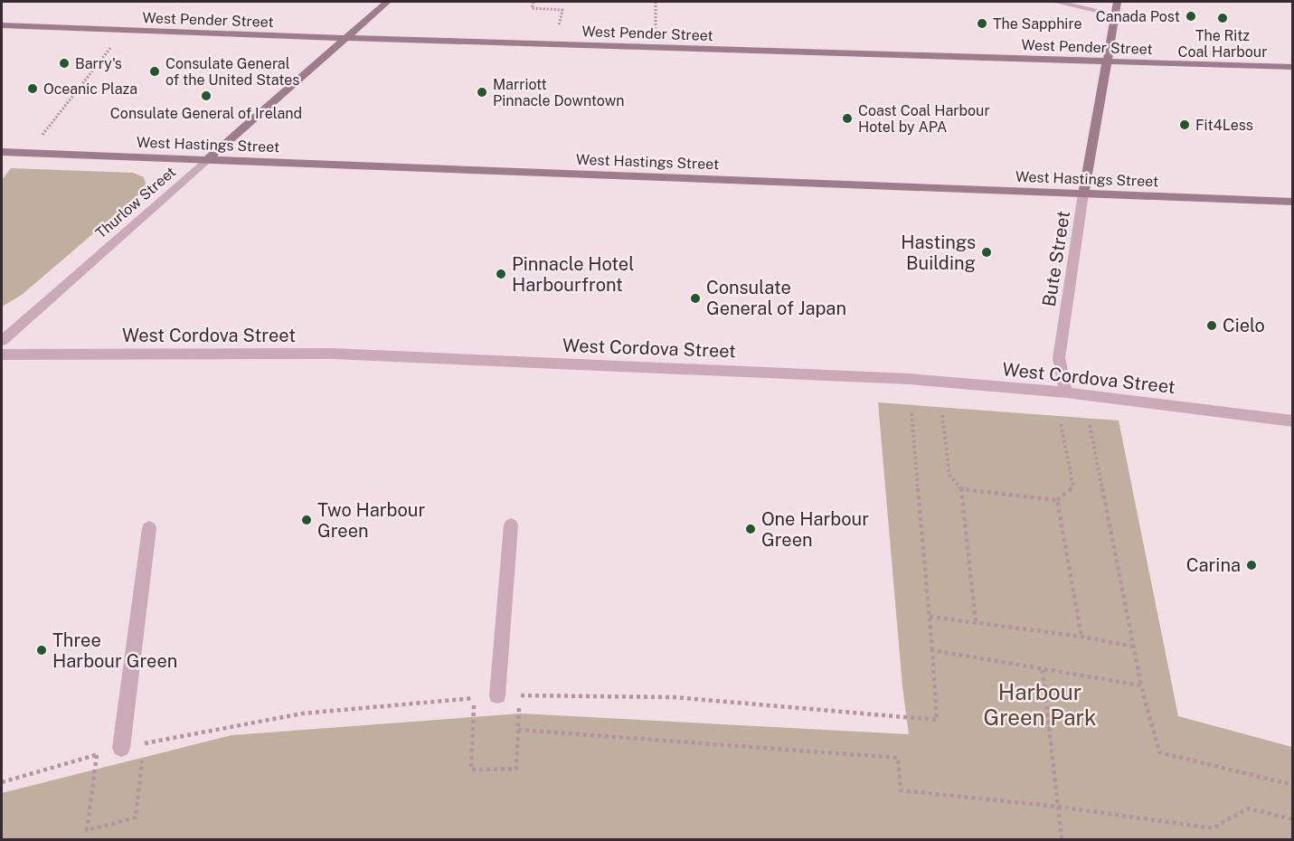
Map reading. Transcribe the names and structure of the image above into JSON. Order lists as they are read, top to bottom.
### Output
{
  "streets": {
    "street": [
      "West Pender Street",
      "West Hastings Street",
      "Thurlow Street",
      "Bute Street",
      "West Cordova Street"
    ]
  },
  "crossings": [
    ["West Pender Street", "Thurlow Street"],
    ["West Pender Street", "Bute Street"],
    ["West Hastings Street", "Thurlow Street"],
    ["West Hastings Street", "Bute Street"],
    ["Bute Street", "West Cordova Street"]
  ],
  "parks": ["Harbour Green Park"],
  "places": [
    "Canada Post",
    "The Ritz Coal Harbour",
    "The Sapphire",
    "Barry's",
    "Consulate General of the United States",
    "Oceanic Plaza",
    "Marriott Pinnacle Downtown",
    "Consulate General of Ireland",
    "Coast Coal Harbour Hotel by APA",
    "Fit4Less",
    "Hastings Building",
    "Pinnacle Hotel Harbourfront",
    "Consulate General of Japan",
    "Cielo",
    "Two Harbour Green",
    "One Harbour Green",
    "Carina",
    "Three Harbour Green"
  ]
}
